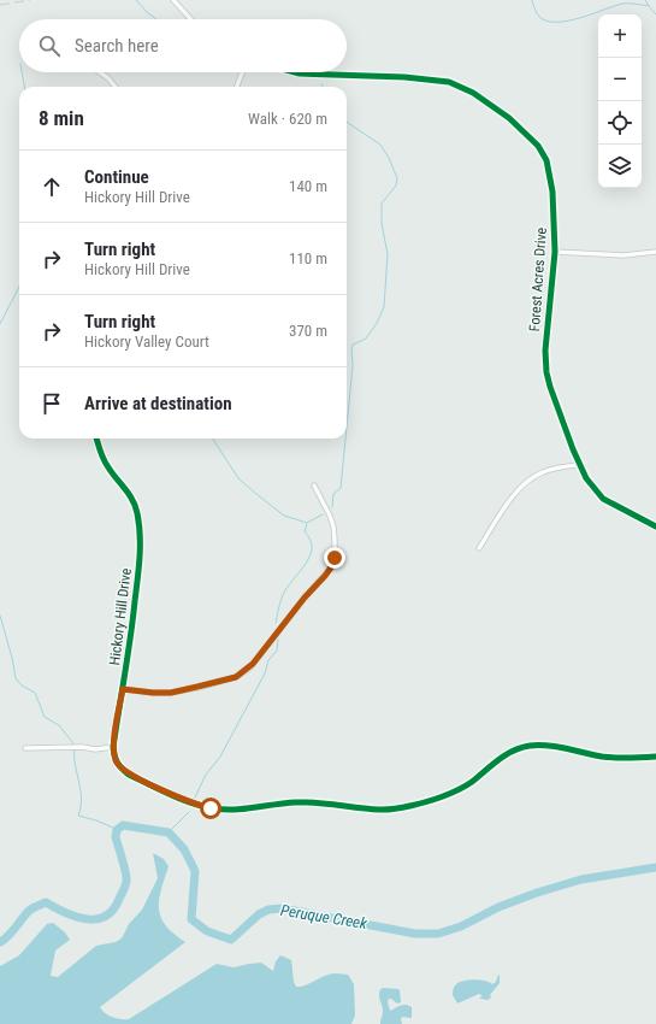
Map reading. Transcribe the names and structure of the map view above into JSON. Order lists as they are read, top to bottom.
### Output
{
  "streets": {
    "street": ["Forest Acres Drive", "Hickory Hill Drive"]
  },
  "water": ["Peruque Creek"],
  "page": {
    "map_buttons": ["+", "−"],
    "search": "Search here",
    "heading": ["8 min", "Walk · 620 m"],
    "list": [
      ["Continue", "Hickory Hill Drive", "140 m"],
      ["Turn right", "Hickory Hill Drive", "110 m"],
      ["Turn right", "Hickory Valley Court", "370 m"],
      "Arrive at destination"
    ]
  }
}
